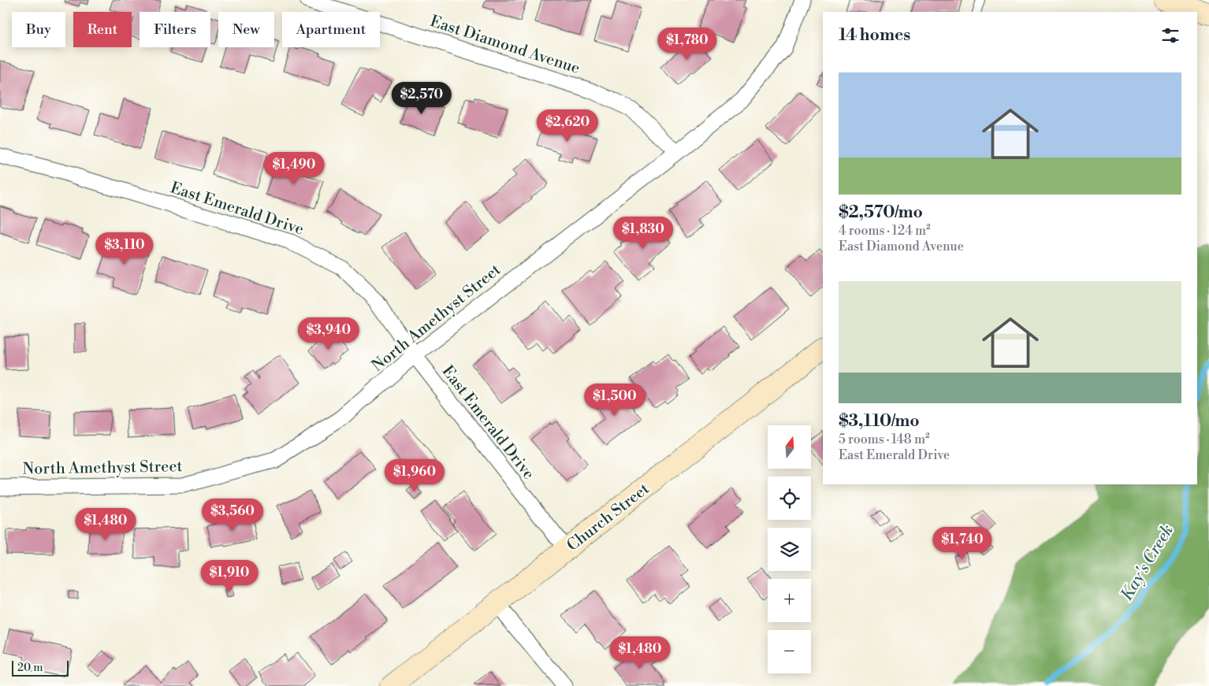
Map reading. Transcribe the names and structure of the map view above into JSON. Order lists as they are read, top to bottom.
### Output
{
  "streets": {
    "street": [
      "East Diamond Avenue",
      "East Emerald Drive",
      "North Amethyst Street",
      "Church Street"
    ]
  },
  "crossings": [
    ["East Diamond Avenue", "North Amethyst Street"],
    ["East Emerald Drive", "North Amethyst Street"],
    ["East Emerald Drive", "Church Street"]
  ],
  "water": ["Kay's Creek"],
  "scale_bar": "20 m",
  "north": "top",
  "page": {
    "chip": [
      "Buy",
      "Rent",
      "Filters",
      "New",
      "Apartment"
    ],
    "heading": "14 homes",
    "price": [
      "$1,780",
      "$2,570",
      "$2,620",
      "$1,490",
      "$1,830",
      "$3,110",
      "$3,940",
      "$1,500",
      "$1,960",
      "$3,560",
      "$1,480",
      "$1,740",
      "$1,910",
      "$1,480"
    ],
    "list": [
      {
        "name": "$2,570/mo",
        "note": "4 rooms · 124 m² · East Diamond Avenue"
      },
      {
        "name": "$3,110/mo",
        "note": "5 rooms · 148 m² · East Emerald Drive"
      }
    ],
    "map_buttons": ["+", "−"],
    "scale": "20 m"
  }
}
